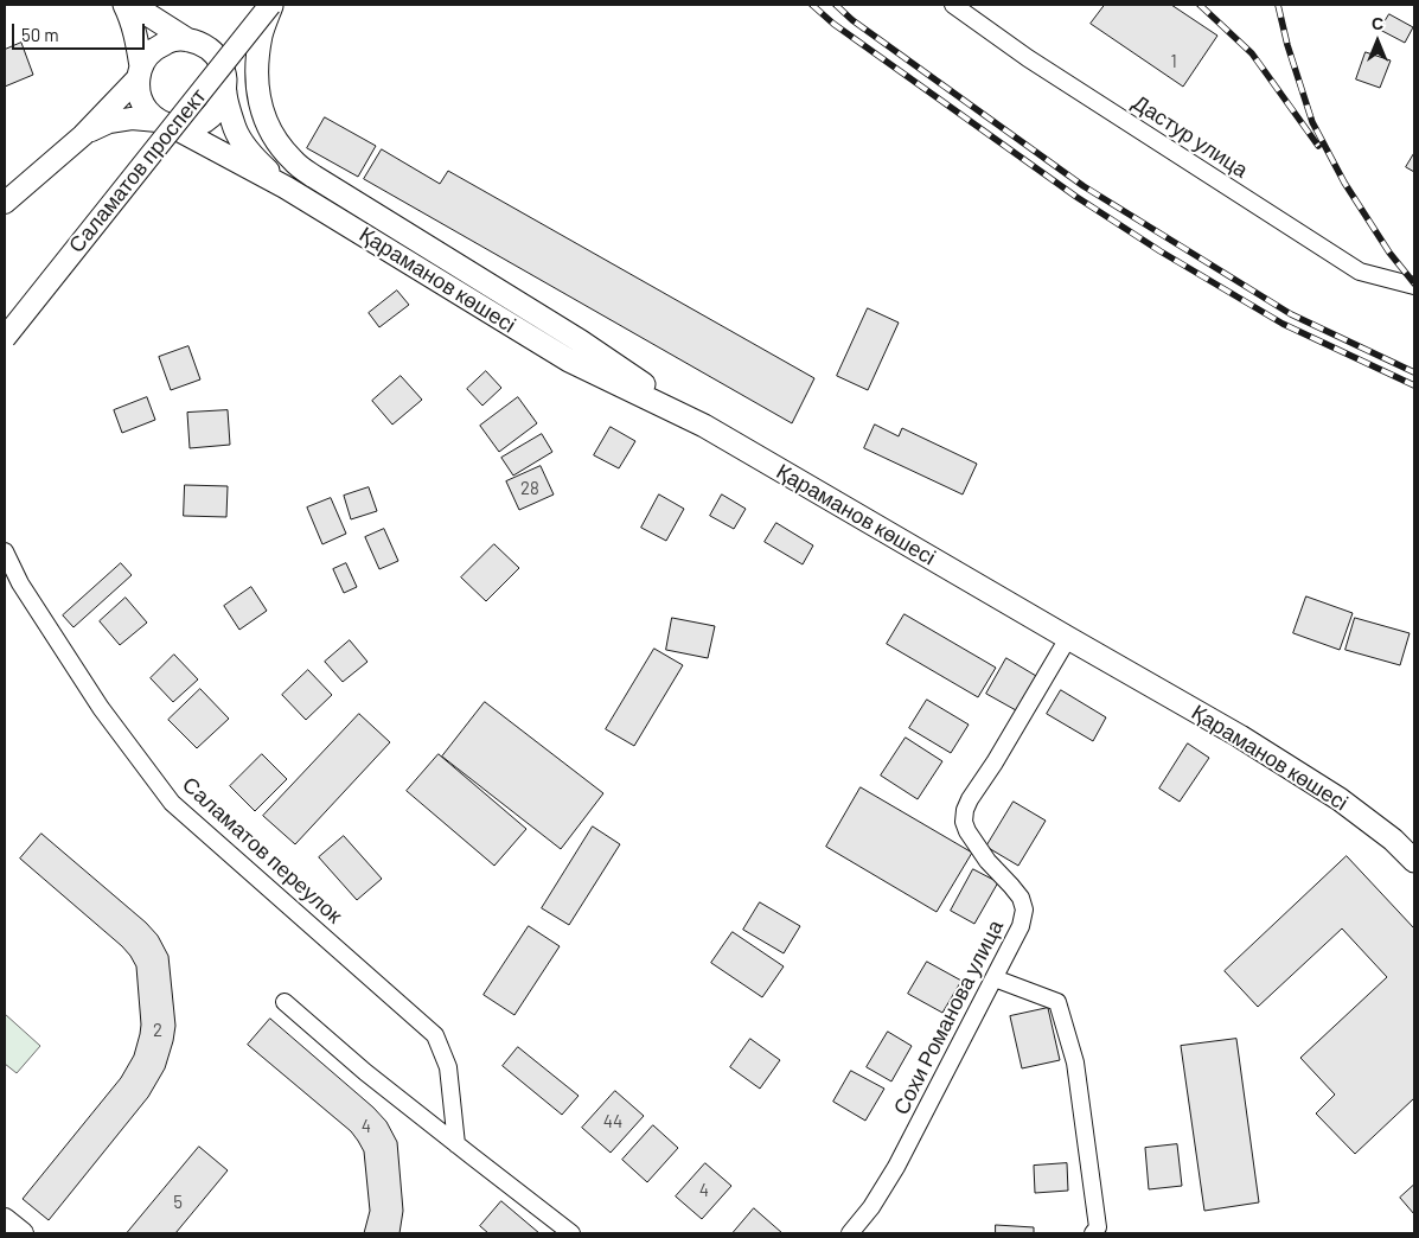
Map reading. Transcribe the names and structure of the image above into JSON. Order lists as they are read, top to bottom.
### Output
{
  "streets": {
    "main road": ["Қараманов көшесі"],
    "street": [
      "Дастур улица",
      "Саламатов проспект",
      "Саламатов переулок",
      "Сохи Романова улица"
    ]
  },
  "crossings": [
    ["Қараманов көшесі", "Сохи Романова улица"]
  ],
  "house_numbers": [
    "1",
    "28",
    "2",
    "44",
    "4",
    "4",
    "5"
  ],
  "scale_bar": "50 m",
  "north": "top"
}
